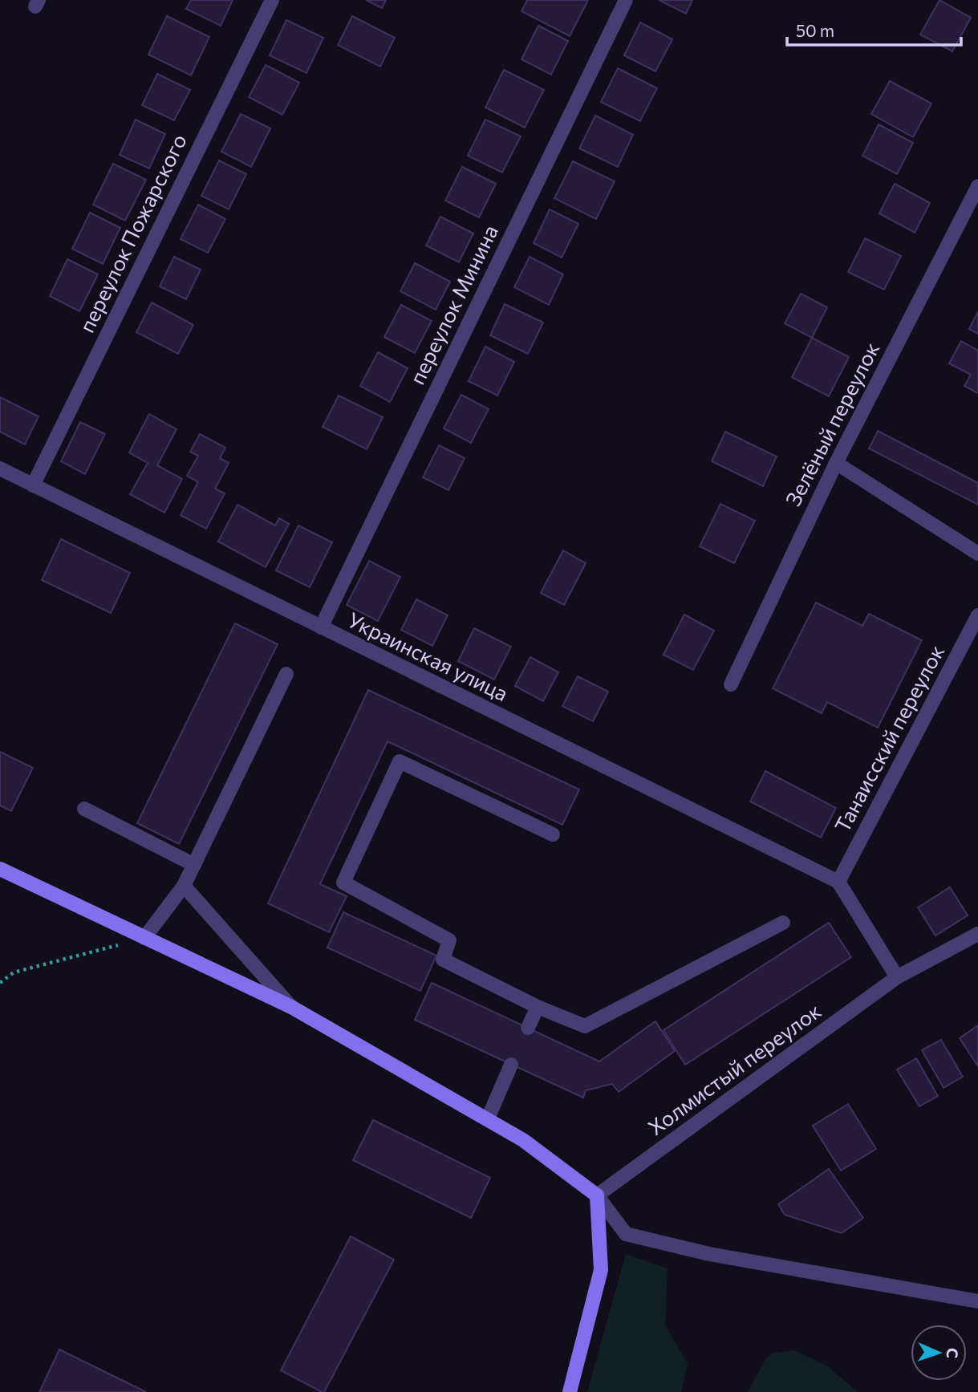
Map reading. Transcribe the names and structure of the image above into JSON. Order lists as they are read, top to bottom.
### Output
{
  "streets": {
    "street": [
      "переулок Пожарского",
      "переулок Минина",
      "Зелёный переулок",
      "Украинская улица",
      "Танаисский переулок",
      "Холмистый переулок"
    ]
  },
  "crossings": [
    ["переулок Пожарского", "Украинская улица"],
    ["переулок Минина", "Украинская улица"],
    ["Украинская улица", "Танаисский переулок"]
  ],
  "scale_bar": "50 m",
  "north": "right"
}
